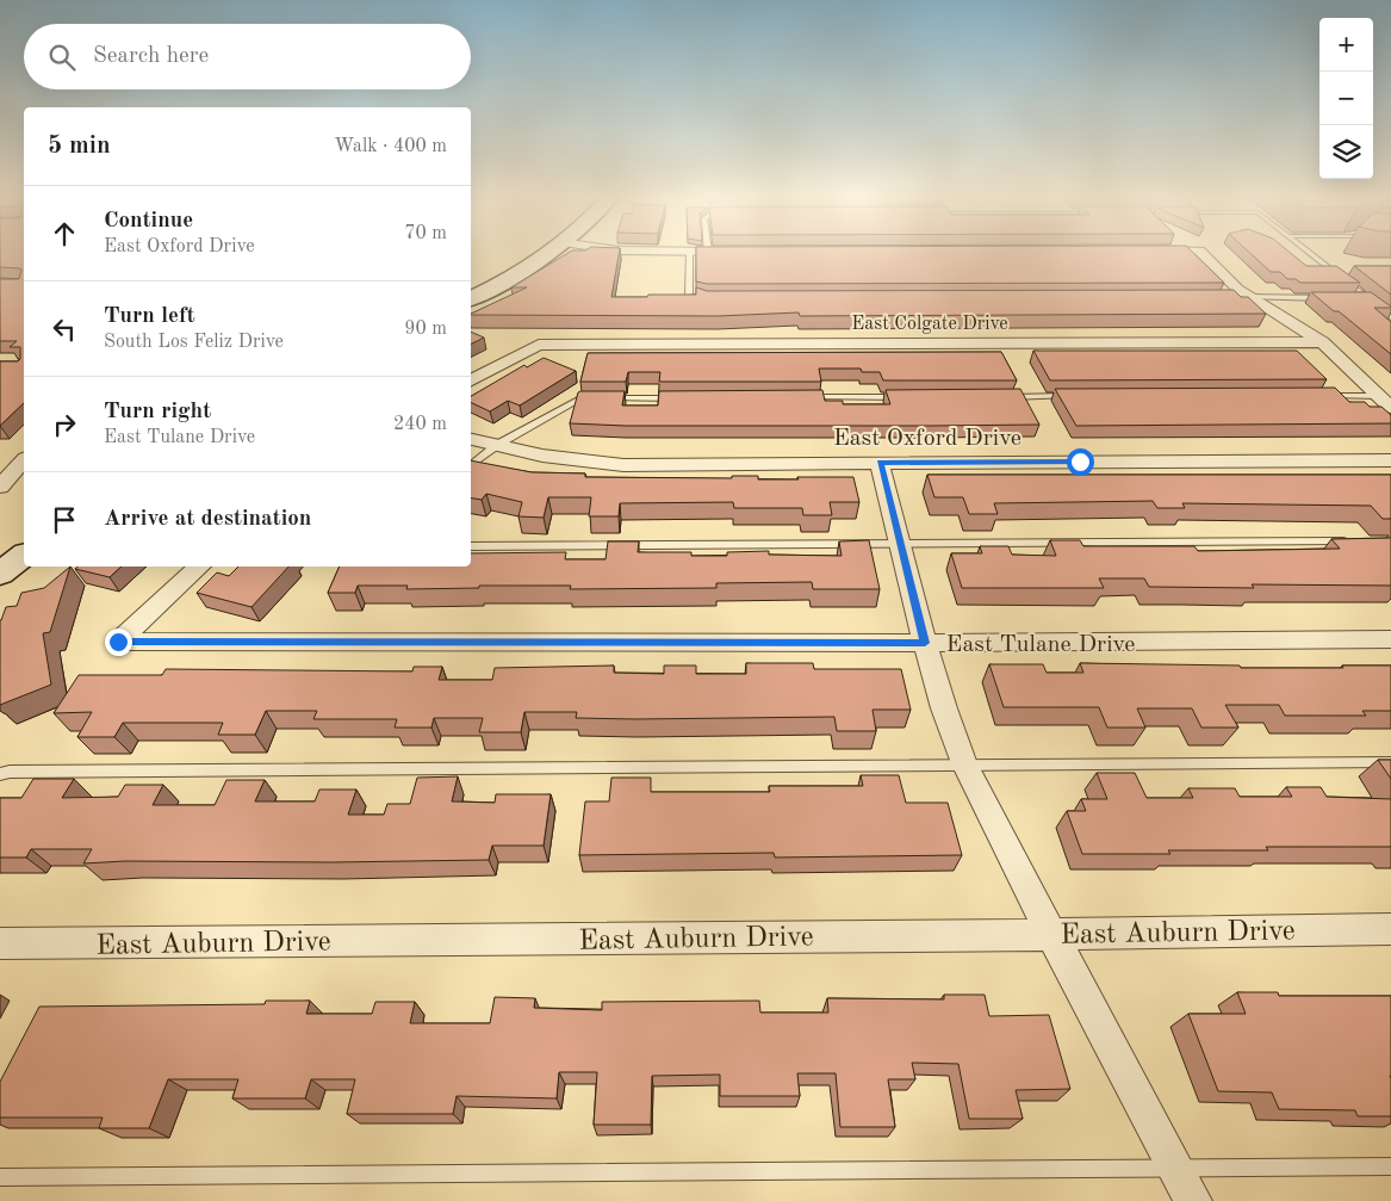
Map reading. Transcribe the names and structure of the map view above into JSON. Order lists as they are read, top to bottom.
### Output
{
  "streets": {
    "street": [
      "East Colgate Drive",
      "East Oxford Drive",
      "East Tulane Drive",
      "East Auburn Drive"
    ]
  },
  "page": {
    "map_buttons": ["+", "−"],
    "search": "Search here",
    "heading": ["5 min", "Walk · 400 m"],
    "list": [
      ["Continue", "East Oxford Drive", "70 m"],
      ["Turn left", "South Los Feliz Drive", "90 m"],
      ["Turn right", "East Tulane Drive", "240 m"],
      "Arrive at destination"
    ]
  }
}
